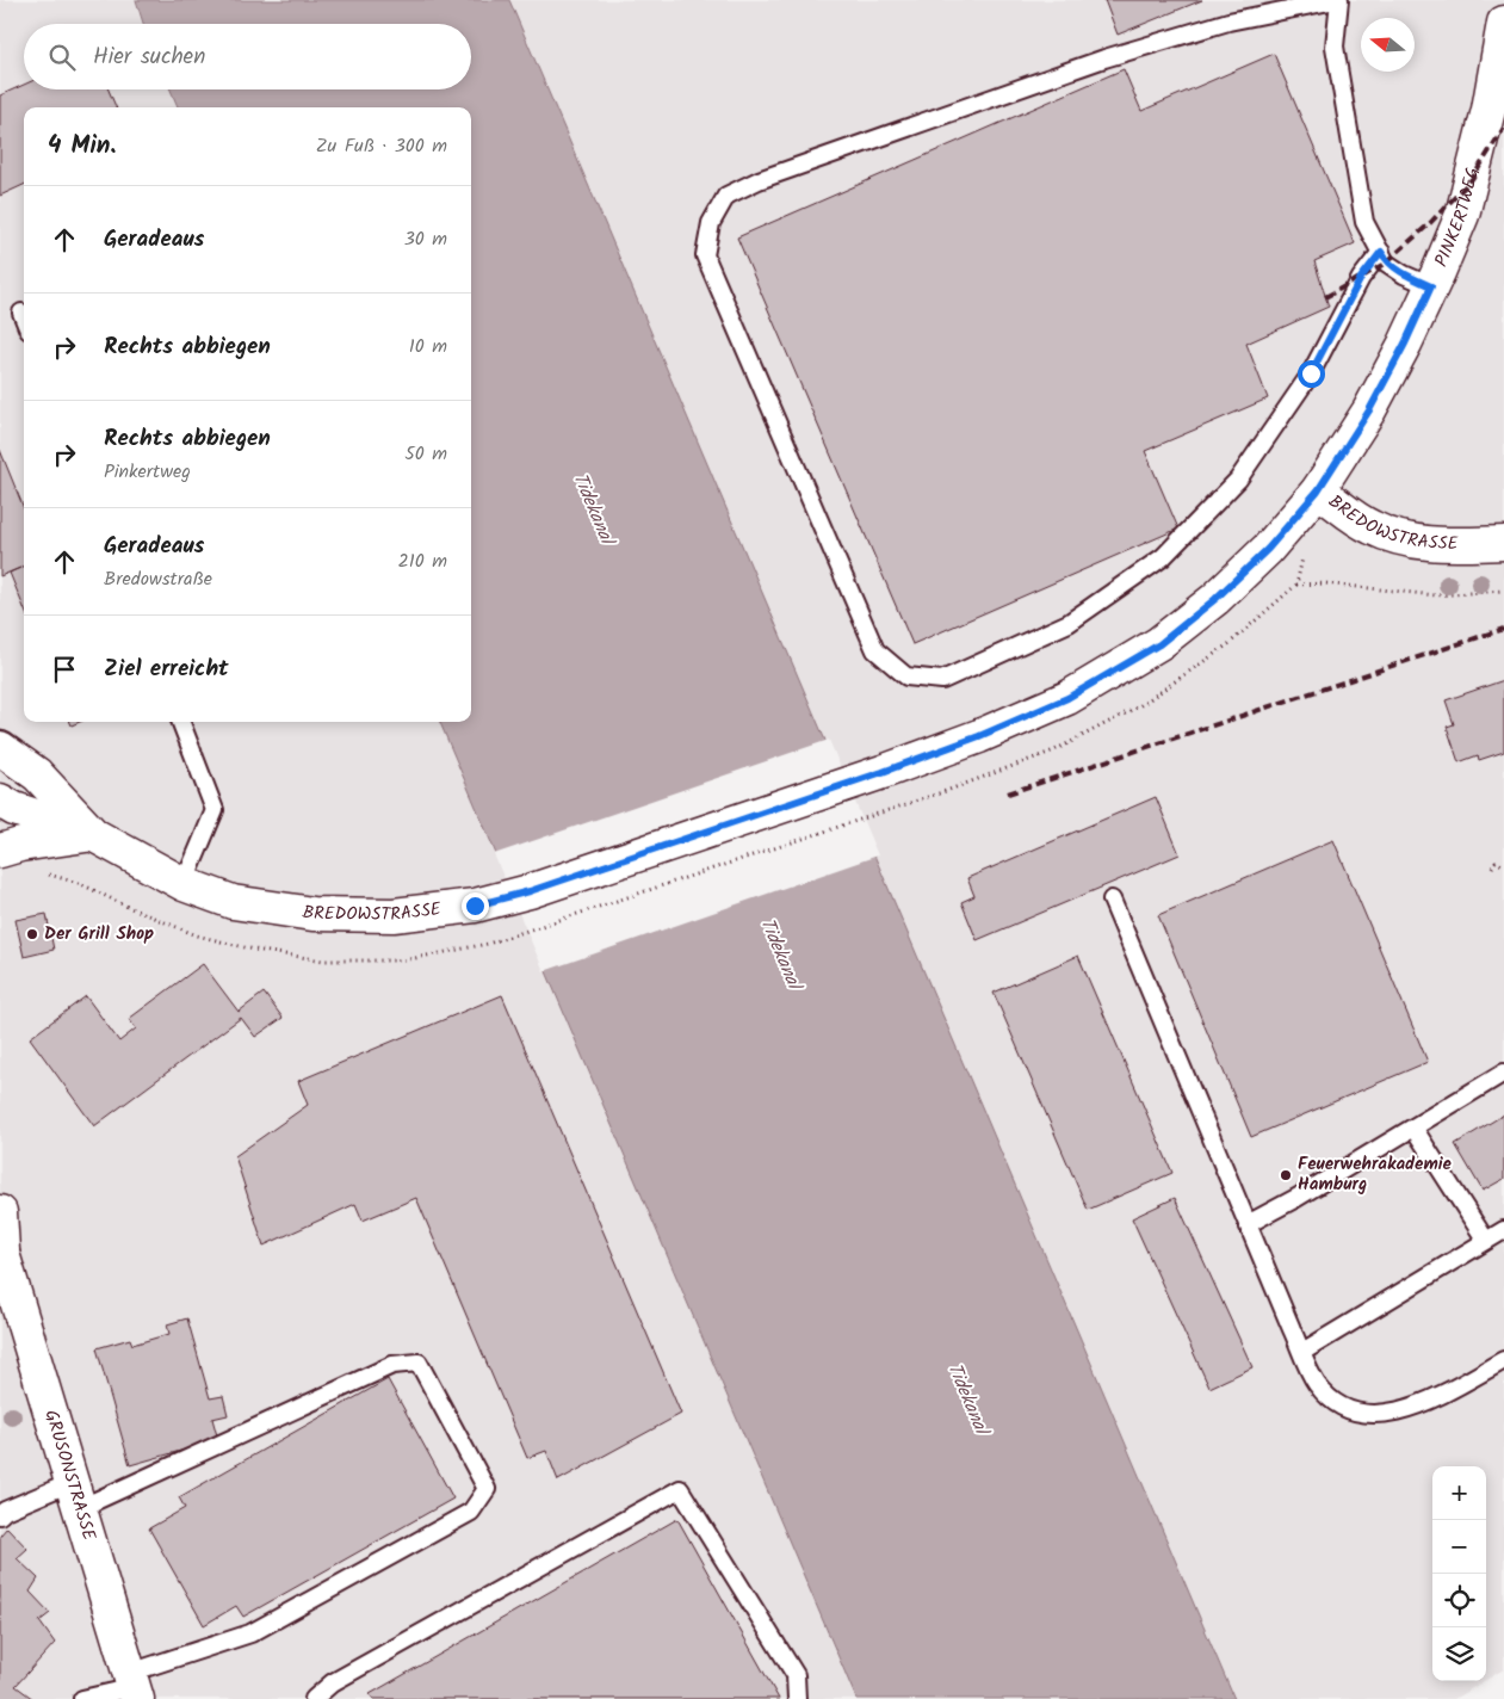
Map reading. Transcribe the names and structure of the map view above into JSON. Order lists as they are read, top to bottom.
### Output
{
  "streets": {
    "street": ["PINKERTWEG", "BREDOWSTRASSE", "GRUSONSTRASSE"]
  },
  "crossings": [
    ["PINKERTWEG", "BREDOWSTRASSE"]
  ],
  "water": ["Tidekanal"],
  "places": ["Der Grill Shop", "Feuerwehrakademie Hamburg"],
  "north": "left",
  "page": {
    "search": "Hier suchen",
    "heading": ["4 Min.", "Zu Fuß · 300 m"],
    "list": [
      ["Geradeaus", "30 m"],
      ["Rechts abbiegen", "10 m"],
      ["Rechts abbiegen", "Pinkertweg", "50 m"],
      ["Geradeaus", "Bredowstraße", "210 m"],
      "Ziel erreicht"
    ],
    "map_buttons": ["+", "−"]
  }
}
